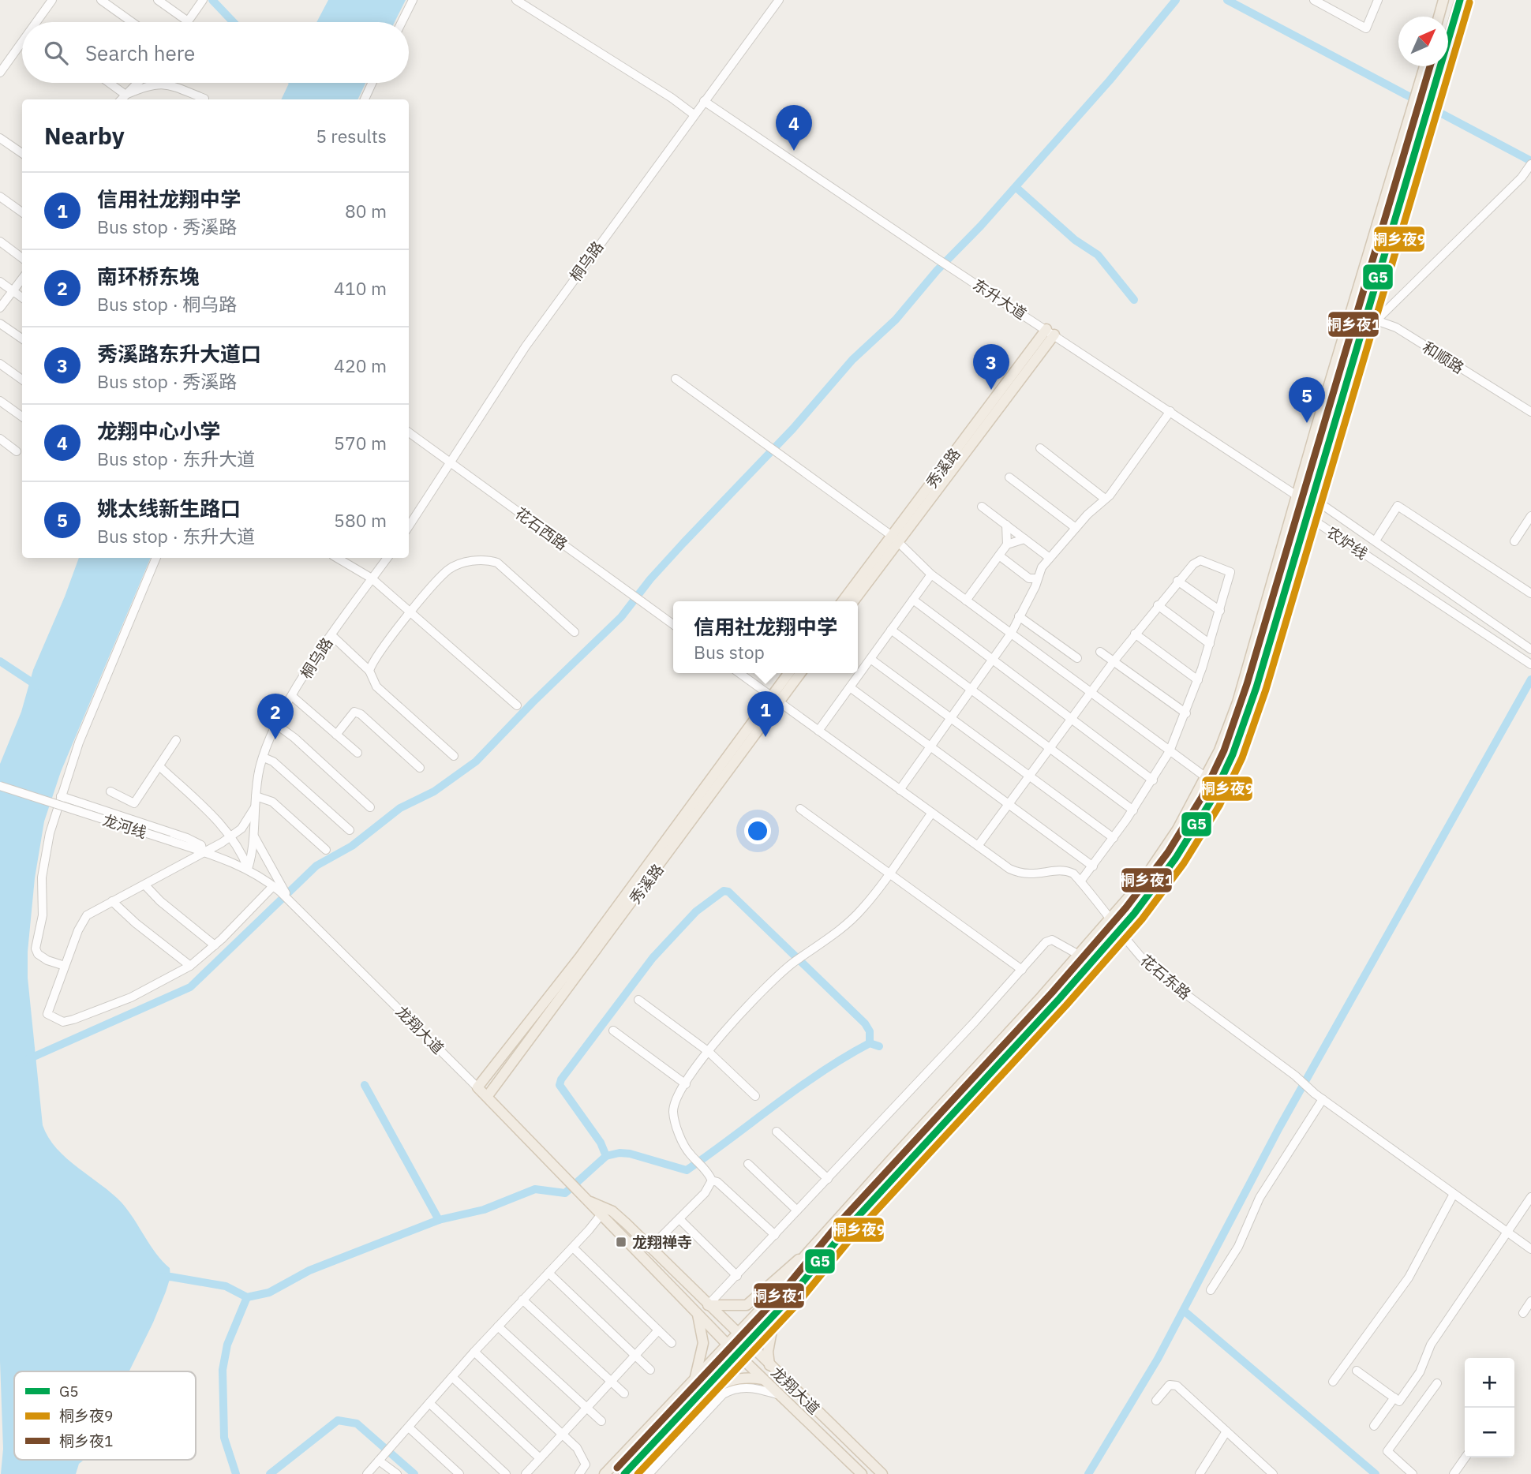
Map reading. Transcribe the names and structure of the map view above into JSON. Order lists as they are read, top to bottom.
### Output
{
  "streets": {
    "main road": ["秀溪路", "龙翔大道"],
    "street": [
      "桐乌路",
      "东升大道",
      "和顺路",
      "花石西路",
      "农炉线",
      "龙河线",
      "花石东路"
    ]
  },
  "crossings": [
    ["桐乌路", "东升大道"],
    ["桐乌路", "花石西路"],
    ["桐乌路", "龙河线"],
    ["桐乌路", "龙翔大道"],
    ["东升大道", "秀溪路"],
    ["东升大道", "农炉线"],
    ["秀溪路", "花石东路"],
    ["秀溪路", "龙翔大道"],
    ["龙河线", "龙翔大道"]
  ],
  "places": {
    "transit": ["龙翔禅寺"]
  },
  "lines": ["transit line G5", "transit line 桐乡夜9", "transit line 桐乡夜1"],
  "legend": ["G5", "桐乡夜9", "桐乡夜1"],
  "north": "top right",
  "page": {
    "search": "Search here",
    "heading": ["Nearby", "5 results"],
    "pins": [
      "4",
      "3",
      "5",
      "1",
      "2"
    ],
    "list": [
      {
        "mark": "1",
        "name": "信用社龙翔中学",
        "note": "Bus stop · 秀溪路",
        "value": "80 m"
      },
      {
        "mark": "2",
        "name": "南环桥东堍",
        "note": "Bus stop · 桐乌路",
        "value": "410 m"
      },
      {
        "mark": "3",
        "name": "秀溪路东升大道口",
        "note": "Bus stop · 秀溪路",
        "value": "420 m"
      },
      {
        "mark": "4",
        "name": "龙翔中心小学",
        "note": "Bus stop · 东升大道",
        "value": "570 m"
      },
      {
        "mark": "5",
        "name": "姚太线新生路口",
        "note": "Bus stop · 东升大道",
        "value": "580 m"
      }
    ],
    "popup": ["信用社龙翔中学", "Bus stop"],
    "map_buttons": ["+", "−"]
  }
}
